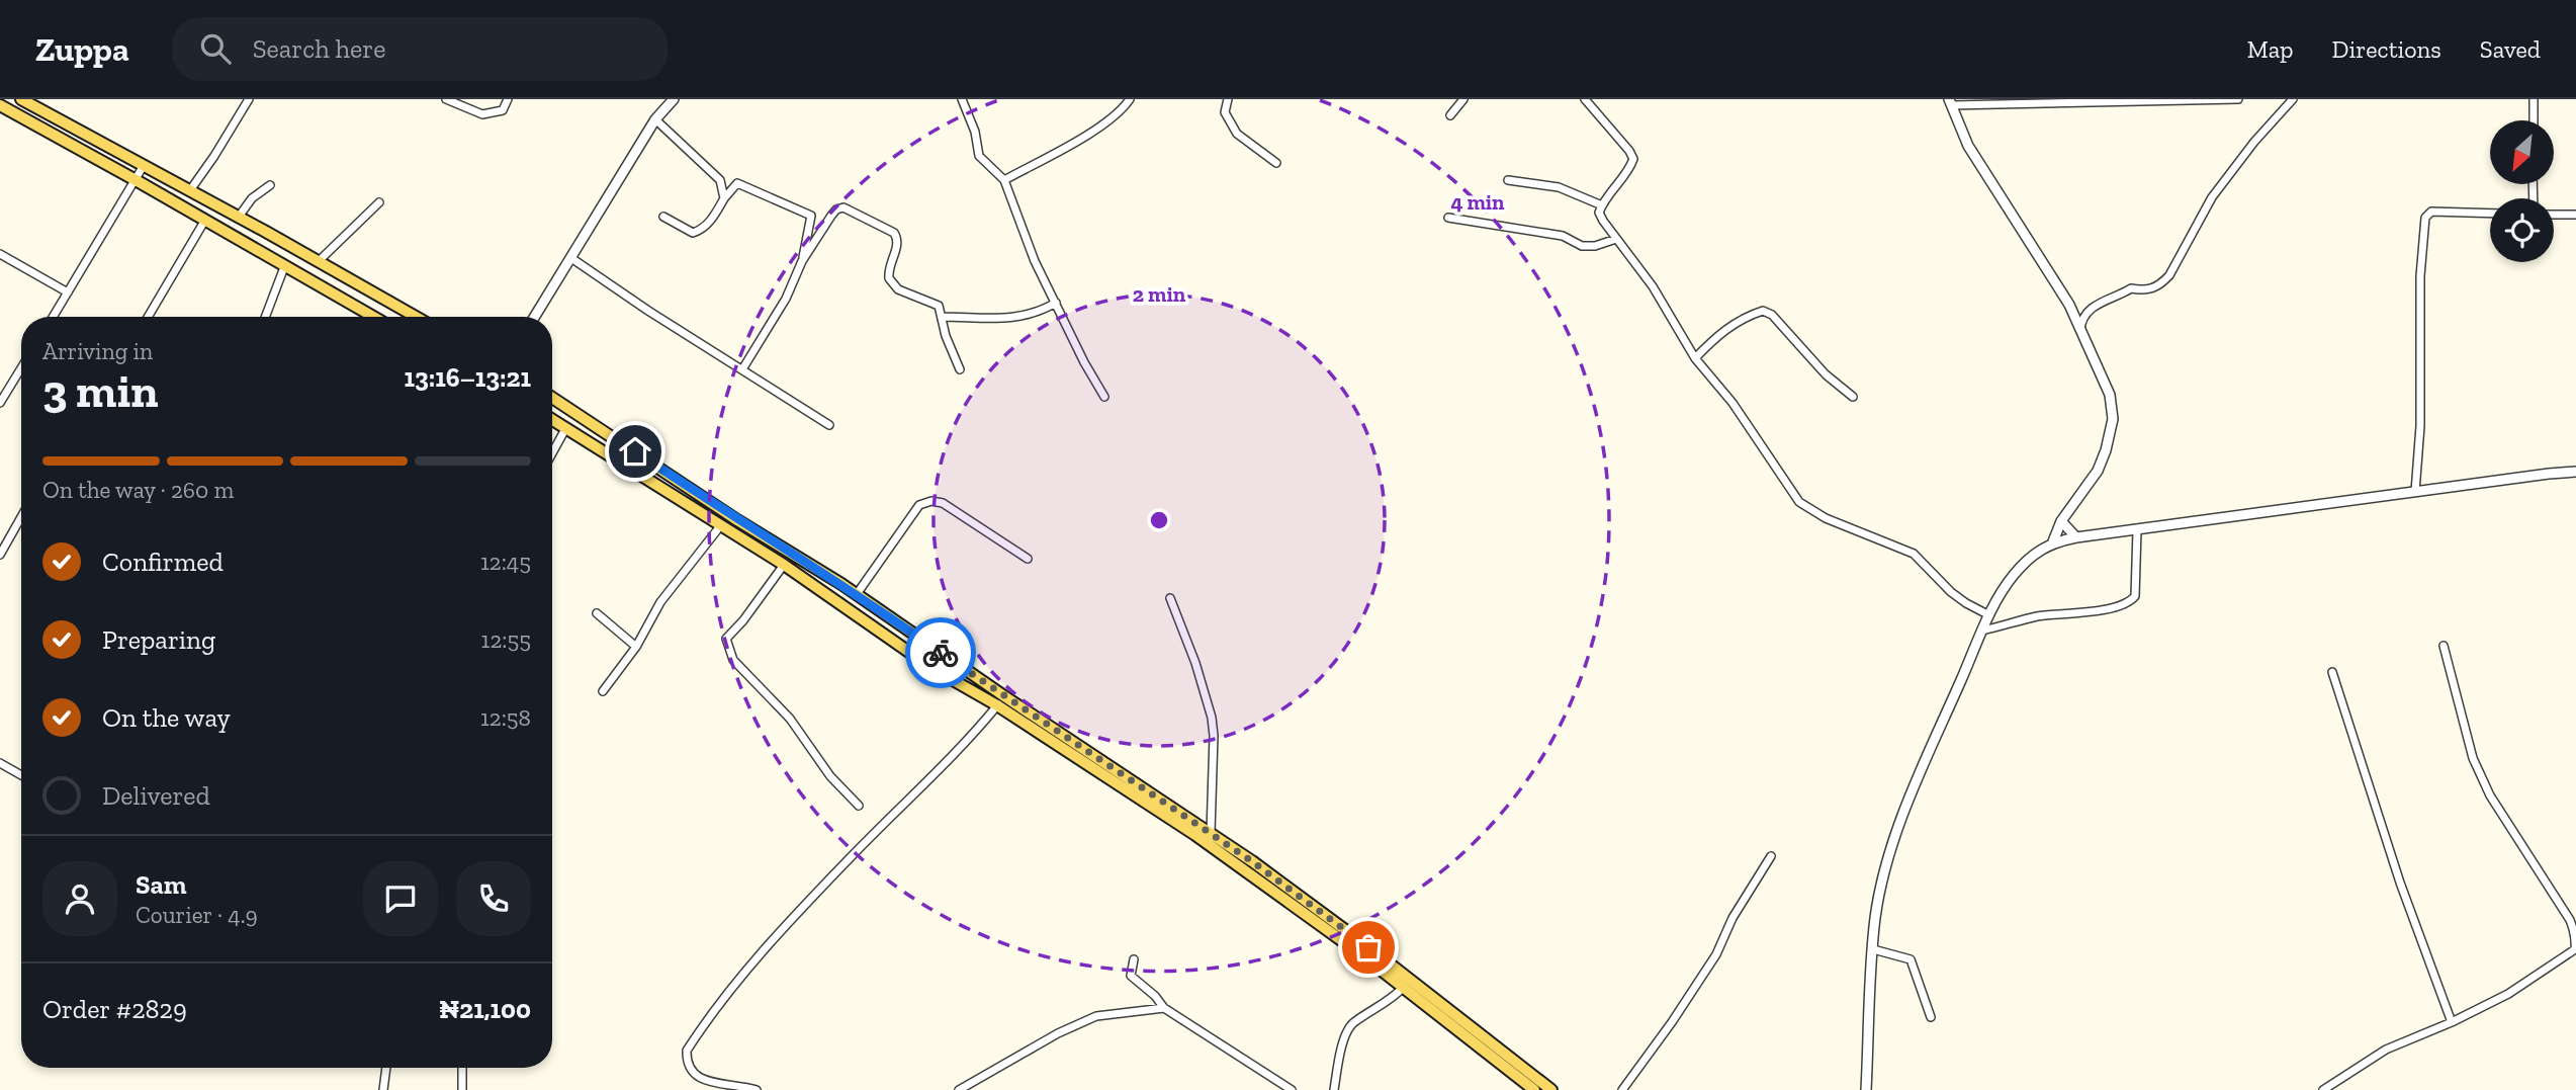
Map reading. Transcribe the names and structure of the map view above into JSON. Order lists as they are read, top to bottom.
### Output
{
  "north": "bottom left",
  "page": {
    "header": "Zuppa",
    "search": "Search here",
    "nav": ["Map", "Directions", "Saved"],
    "heading": ["3 min", "Arriving in", "13:16–13:21"],
    "panel": [
      "Sam",
      "Courier · 4.9",
      "Order #2829",
      "₦21,100"
    ],
    "bar": "On the way · 260 m",
    "list": [
      ["Confirmed", "12:45"],
      ["Preparing", "12:55"],
      ["On the way", "12:58"],
      "Delivered"
    ]
  },
  "rings": ["4 min", "2 min"]
}
